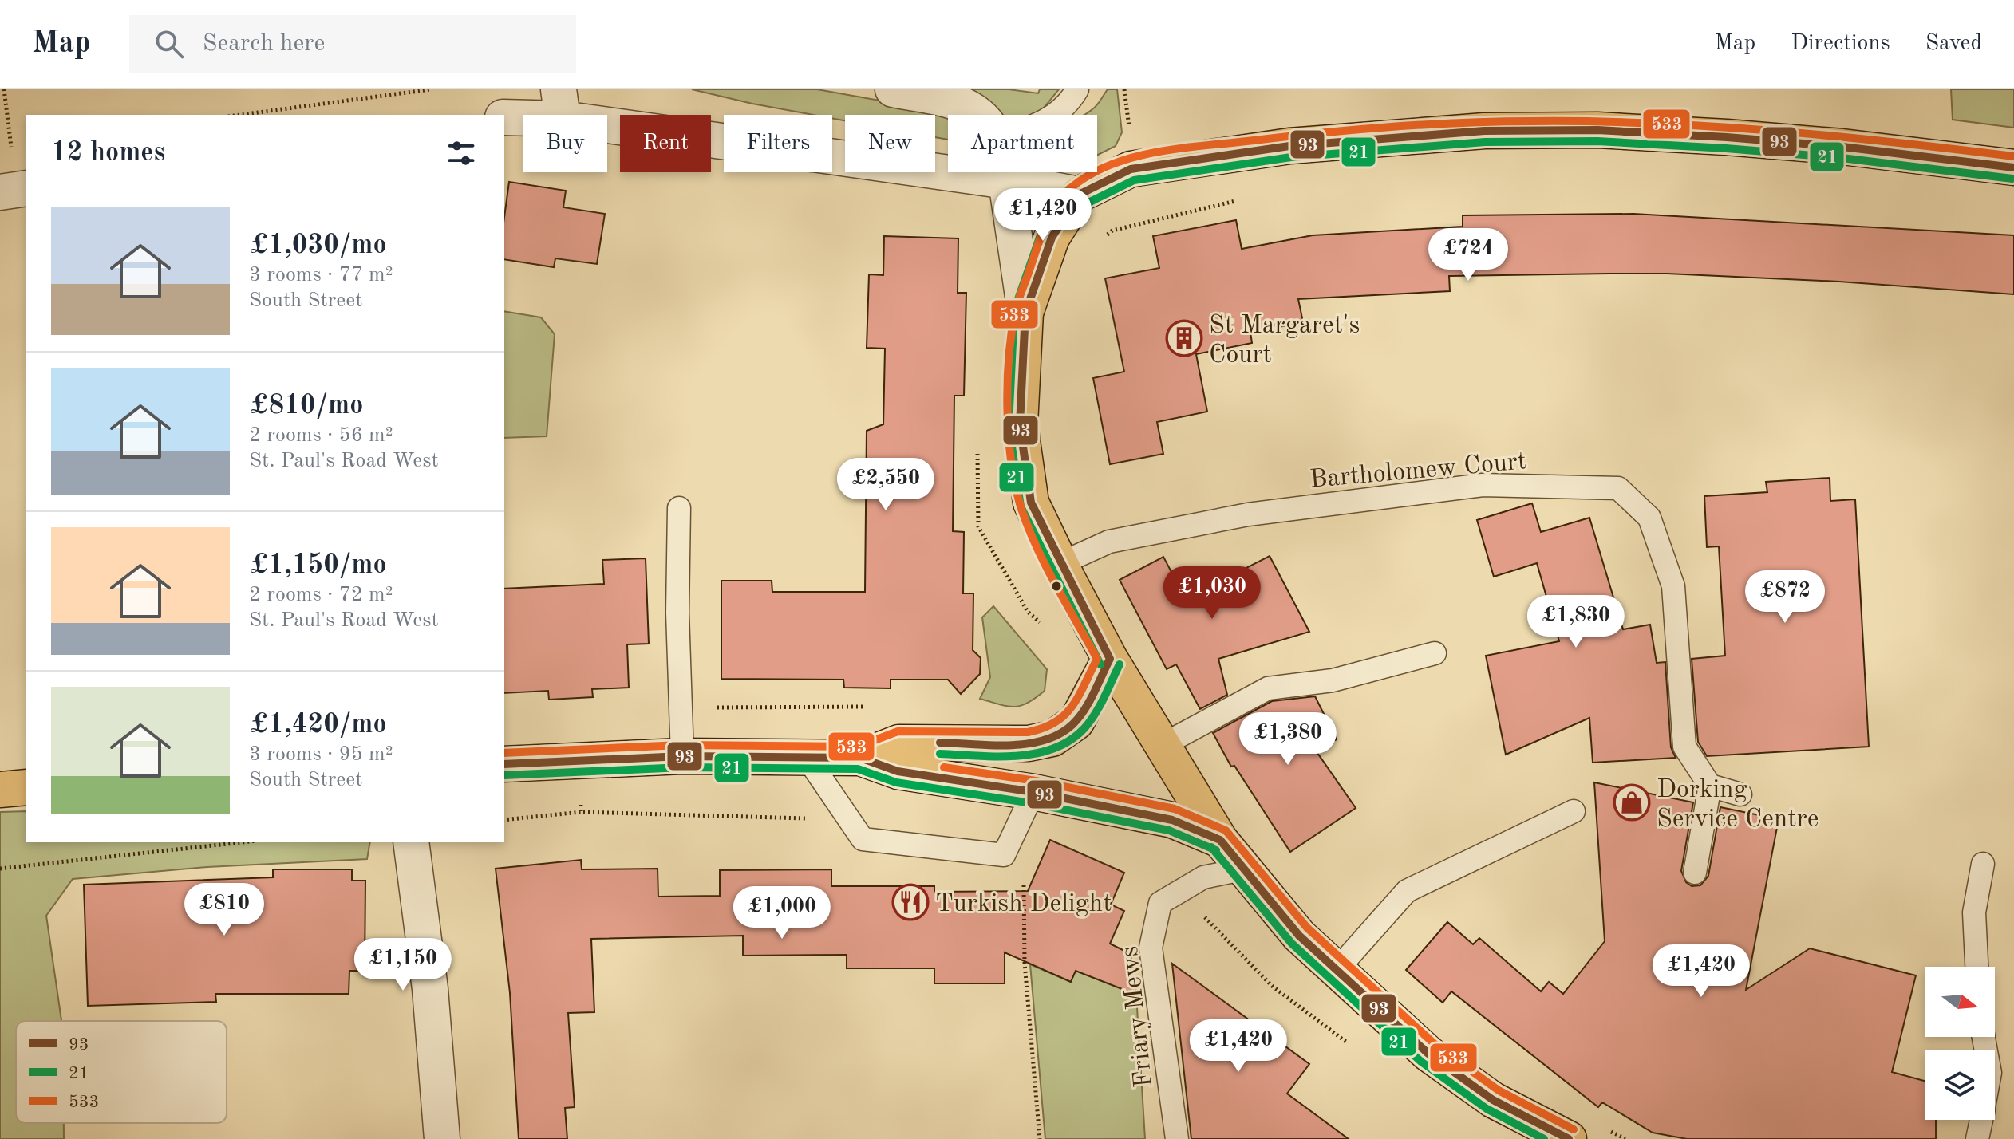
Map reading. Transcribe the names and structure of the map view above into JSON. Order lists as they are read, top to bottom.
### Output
{
  "streets": {
    "lane": ["Bartholomew Court", "Friary Mews"]
  },
  "places": {
    "building": ["St Margaret's Court"],
    "shop": ["Dorking Service Centre"],
    "restaurant": ["Turkish Delight"]
  },
  "lines": ["transit line 533", "transit line 93", "transit line 21"],
  "legend": ["93", "21", "533"],
  "north": "right",
  "page": {
    "header": "Map",
    "search": "Search here",
    "nav": ["Map", "Directions", "Saved"],
    "chip": [
      "Buy",
      "Rent",
      "Filters",
      "New",
      "Apartment"
    ],
    "heading": "12 homes",
    "price": [
      "£1,420",
      "£724",
      "£2,550",
      "£1,030",
      "£872",
      "£1,830",
      "£1,380",
      "£810",
      "£1,000",
      "£1,150",
      "£1,420",
      "£1,420"
    ],
    "list": [
      {
        "name": "£1,030/mo",
        "note": "3 rooms · 77 m² · South Street"
      },
      {
        "name": "£810/mo",
        "note": "2 rooms · 56 m² · St. Paul's Road West"
      },
      {
        "name": "£1,150/mo",
        "note": "2 rooms · 72 m² · St. Paul's Road West"
      },
      {
        "name": "£1,420/mo",
        "note": "3 rooms · 95 m² · South Street"
      }
    ]
  }
}
